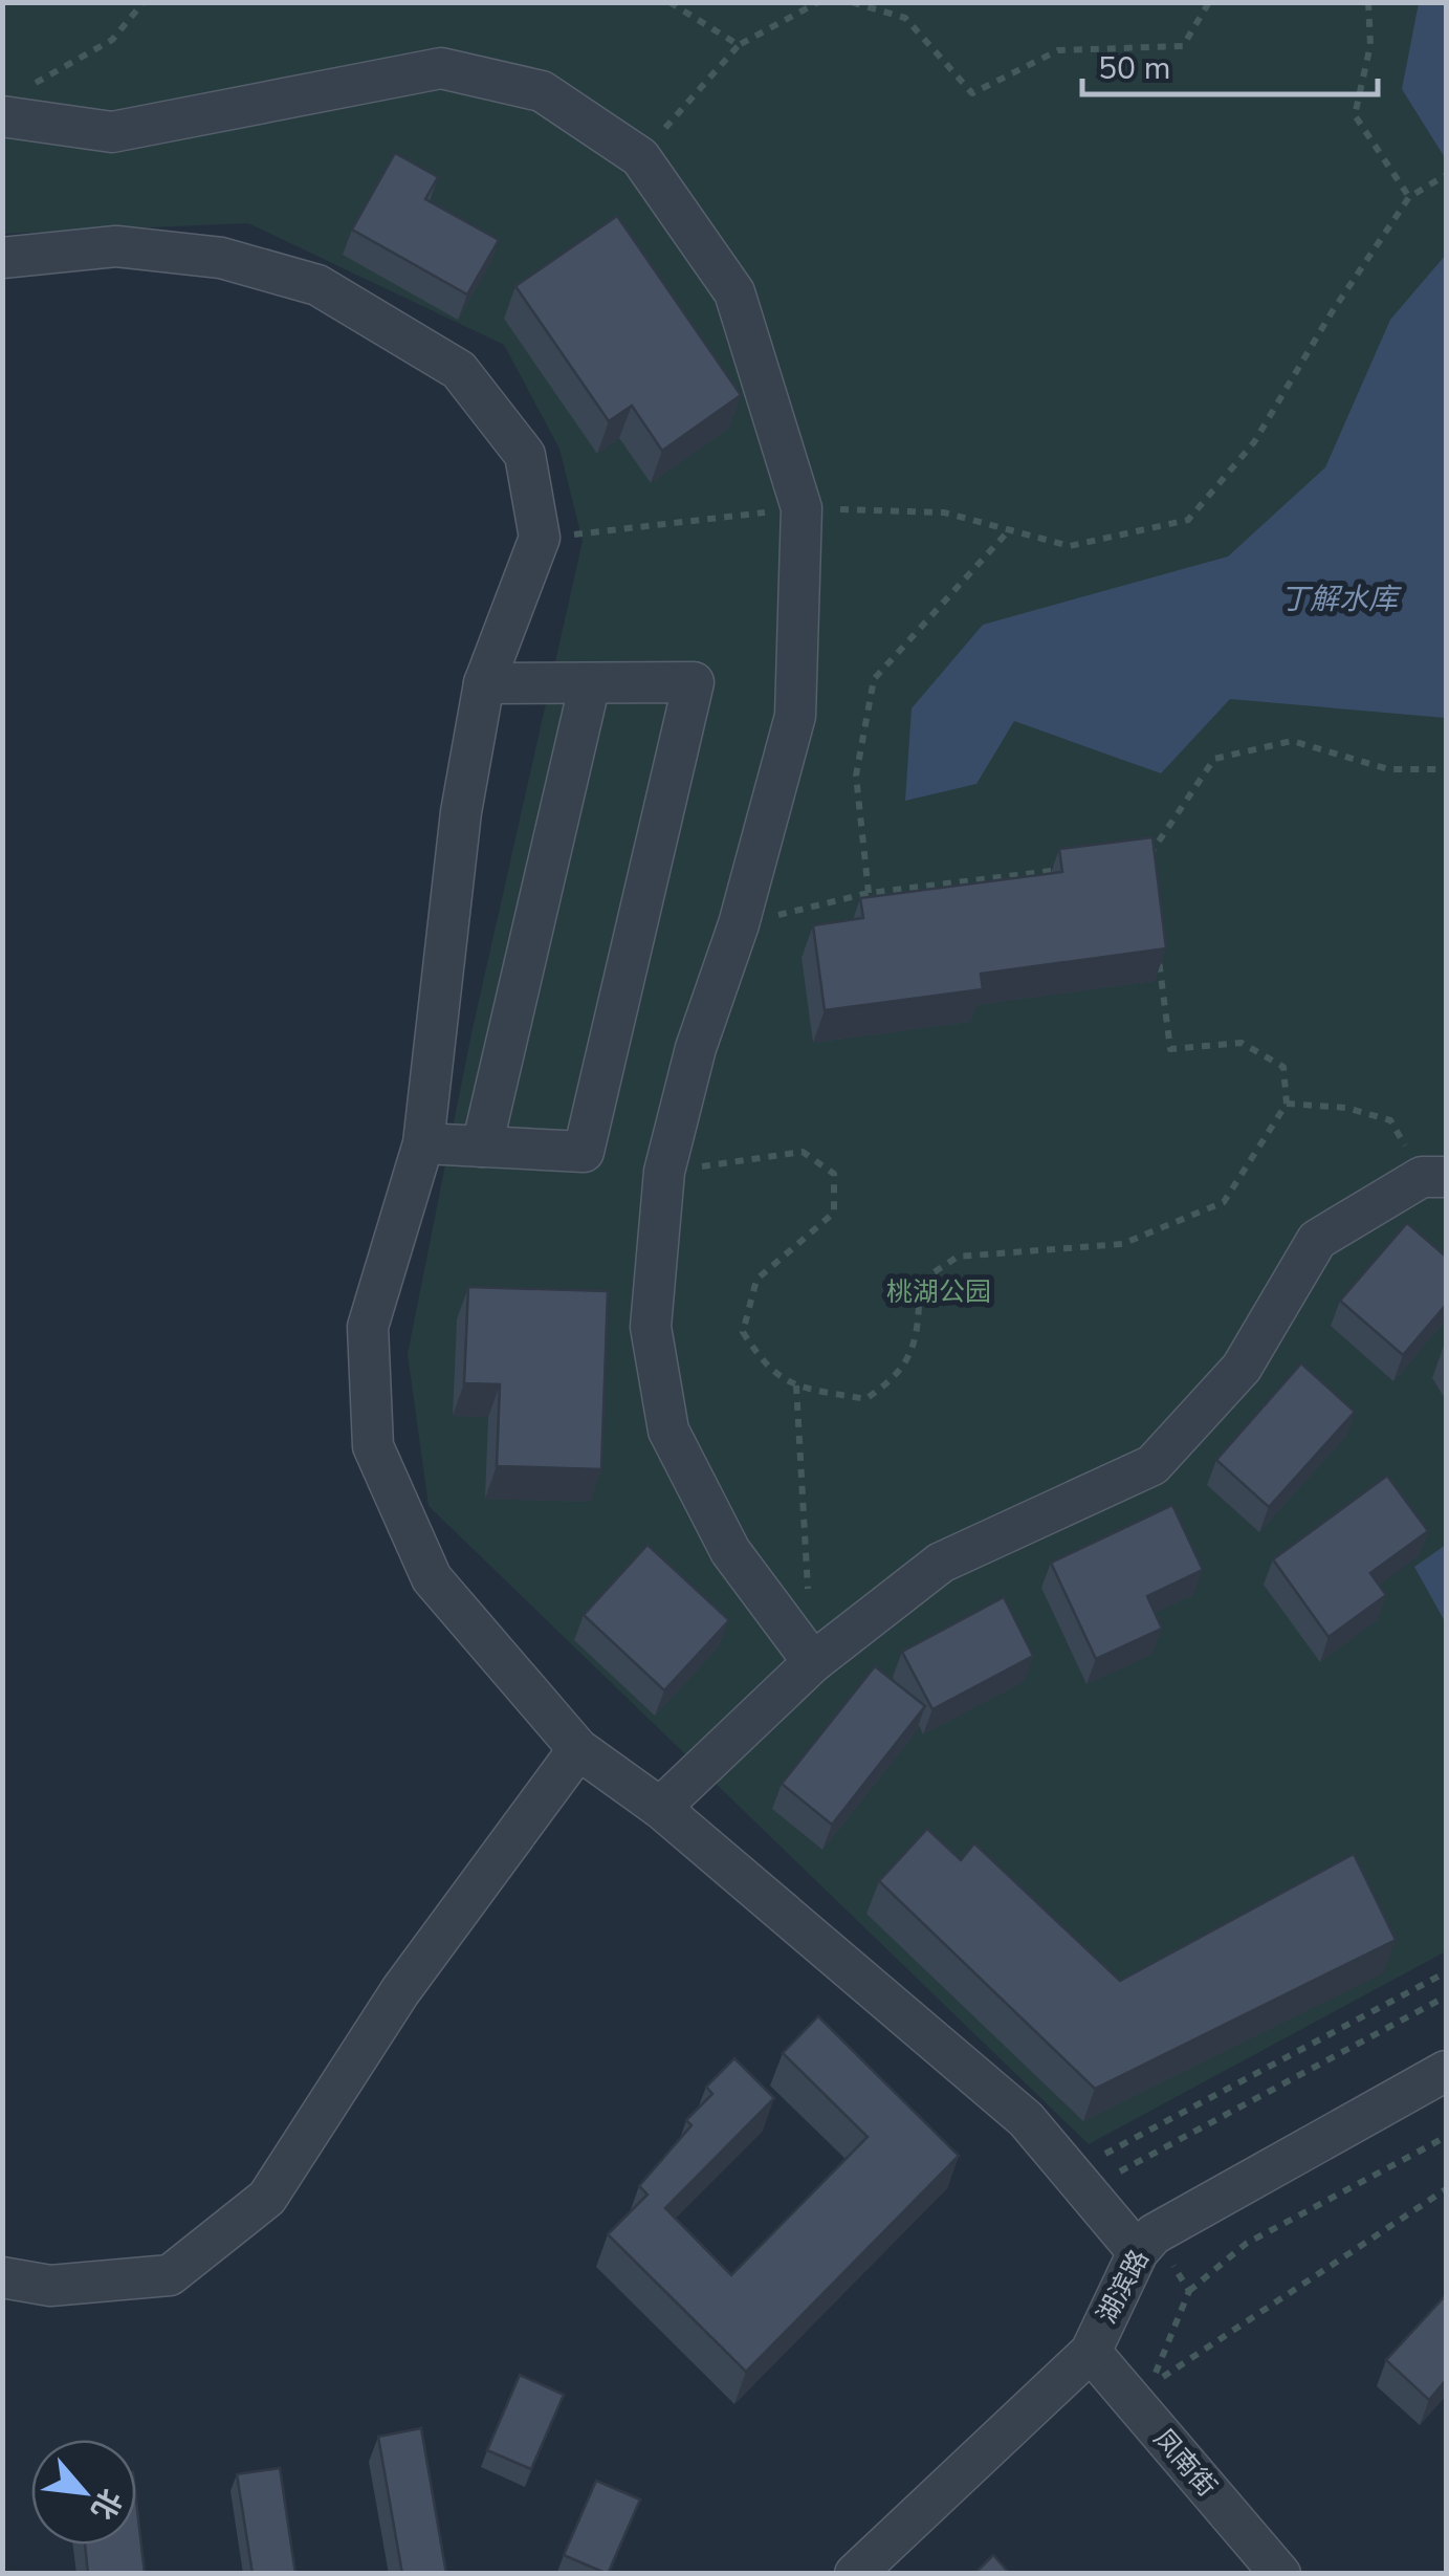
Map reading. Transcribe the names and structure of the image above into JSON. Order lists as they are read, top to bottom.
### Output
{
  "streets": {
    "street": ["湖滨路", "凤南街"]
  },
  "crossings": [
    ["湖滨路", "凤南街"]
  ],
  "water": ["丁解水库"],
  "parks": ["桃湖公园"],
  "scale_bar": "50 m",
  "north": "bottom right"
}
